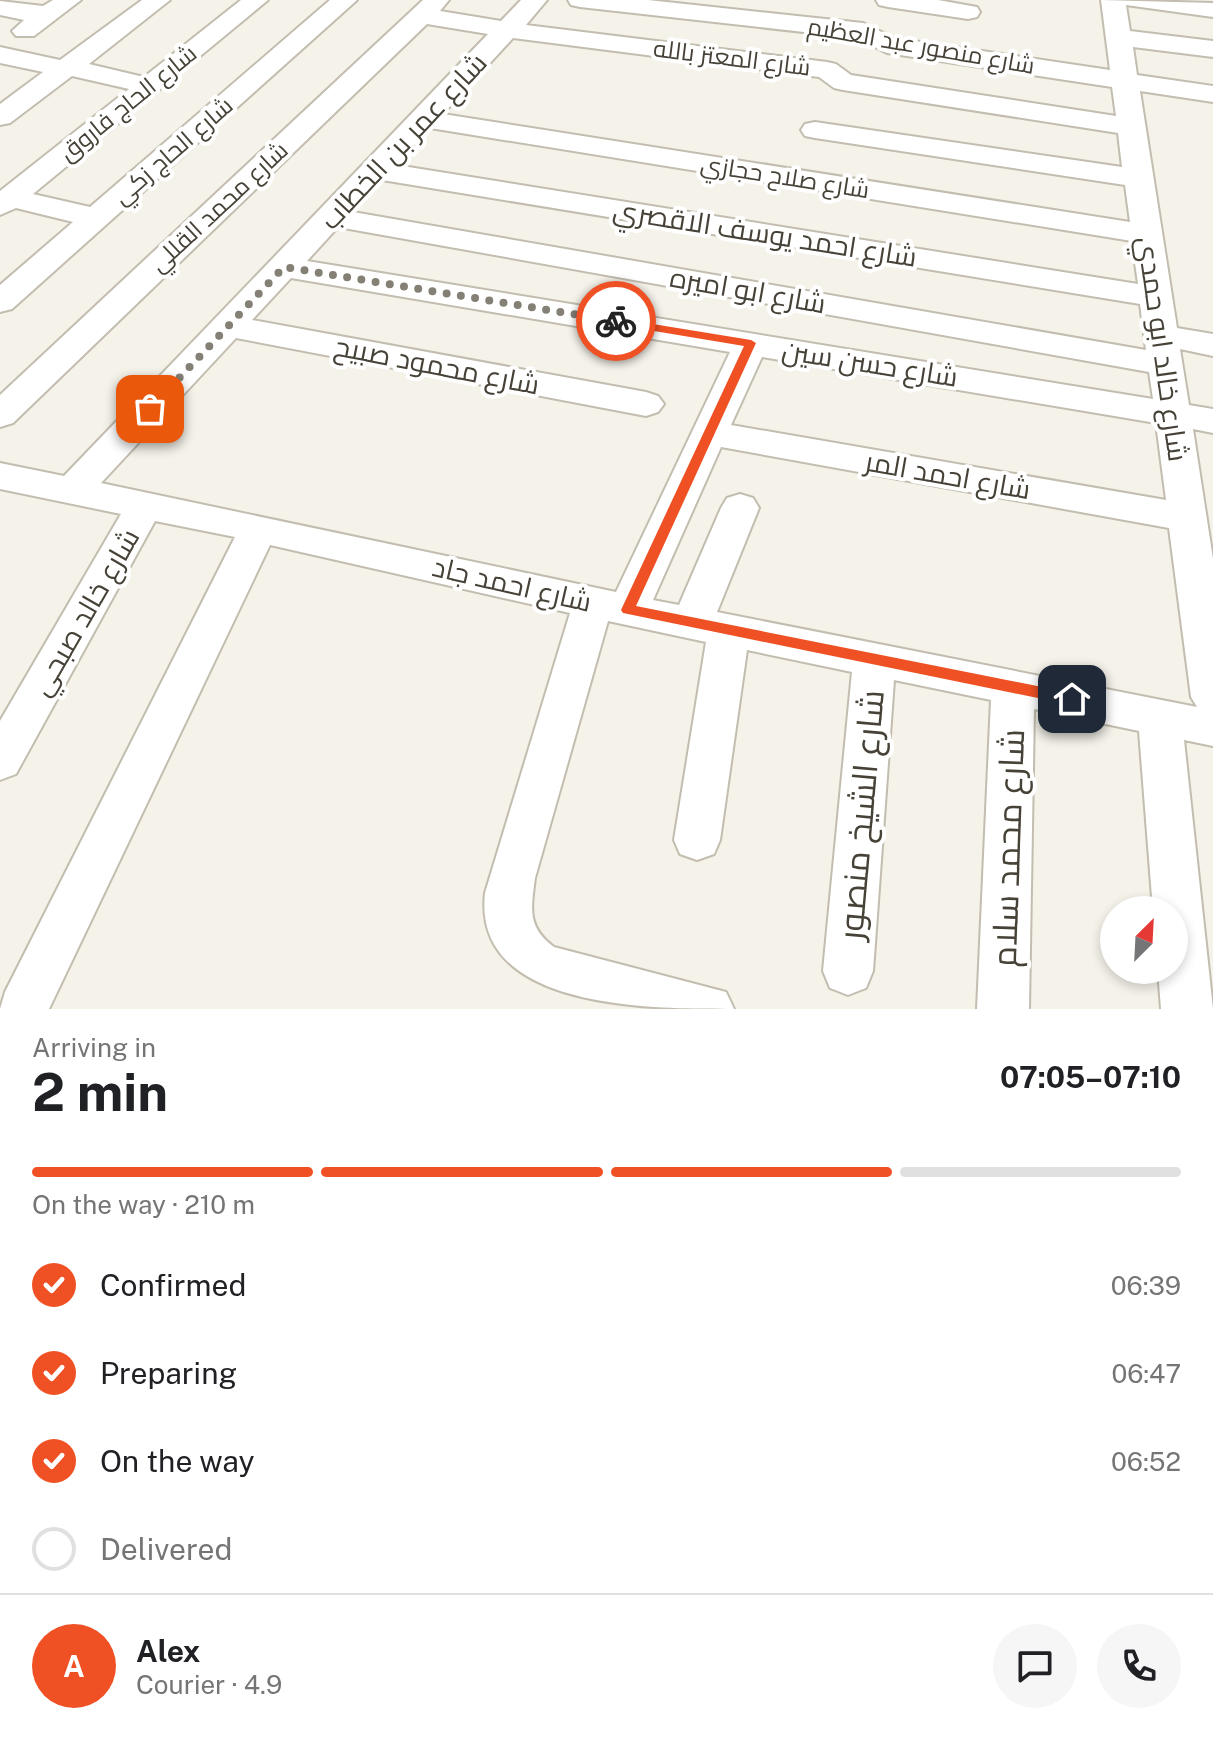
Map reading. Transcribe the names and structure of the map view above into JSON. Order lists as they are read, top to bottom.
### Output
{
  "streets": {
    "street": [
      "شارع منصور عبد العظيم",
      "شارع المعتز بالله",
      "شارع الحاج فاروق",
      "شارع عمر بن الخطاب",
      "شارع الحاج زكي",
      "شارع صلاح حجازي",
      "شارع محمد القللي",
      "شارع احمد يوسف الاقصري",
      "شارع ابو اميره",
      "شارع خالد ابو حمدي",
      "شارع حسن سين",
      "شارع محمود صبيح",
      "شارع احمد المر",
      "شارع احمد جاد",
      "شارع خالد صبحي",
      "شارع الشيخ منصور",
      "شارع محمد سلام"
    ]
  },
  "crossings": [
    ["شارع منصور عبد العظيم", "شارع خالد ابو حمدي"],
    ["شارع المعتز بالله", "شارع عمر بن الخطاب"],
    ["شارع المعتز بالله", "شارع محمد القللي"],
    ["شارع المعتز بالله", "شارع خالد ابو حمدي"],
    ["شارع عمر بن الخطاب", "شارع صلاح حجازي"],
    ["شارع عمر بن الخطاب", "شارع احمد يوسف الاقصري"],
    ["شارع عمر بن الخطاب", "شارع ابو اميره"],
    ["شارع عمر بن الخطاب", "شارع حسن سين"],
    ["شارع عمر بن الخطاب", "شارع محمود صبيح"],
    ["شارع عمر بن الخطاب", "شارع احمد جاد"],
    ["شارع صلاح حجازي", "شارع خالد ابو حمدي"],
    ["شارع احمد يوسف الاقصري", "شارع خالد ابو حمدي"],
    ["شارع ابو اميره", "شارع خالد ابو حمدي"],
    ["شارع خالد ابو حمدي", "شارع حسن سين"],
    ["شارع خالد ابو حمدي", "شارع احمد المر"],
    ["شارع احمد جاد", "شارع خالد صبحي"],
    ["شارع احمد جاد", "شارع الشيخ منصور"],
    ["شارع احمد جاد", "شارع محمد سلام"]
  ],
  "north": "top right",
  "page": {
    "heading": ["2 min", "Arriving in", "07:05–07:10"],
    "panel": ["Alex", "Courier · 4.9"],
    "bar": "On the way · 210 m",
    "list": [
      ["Confirmed", "06:39"],
      ["Preparing", "06:47"],
      ["On the way", "06:52"],
      "Delivered"
    ],
    "round": "A"
  }
}
